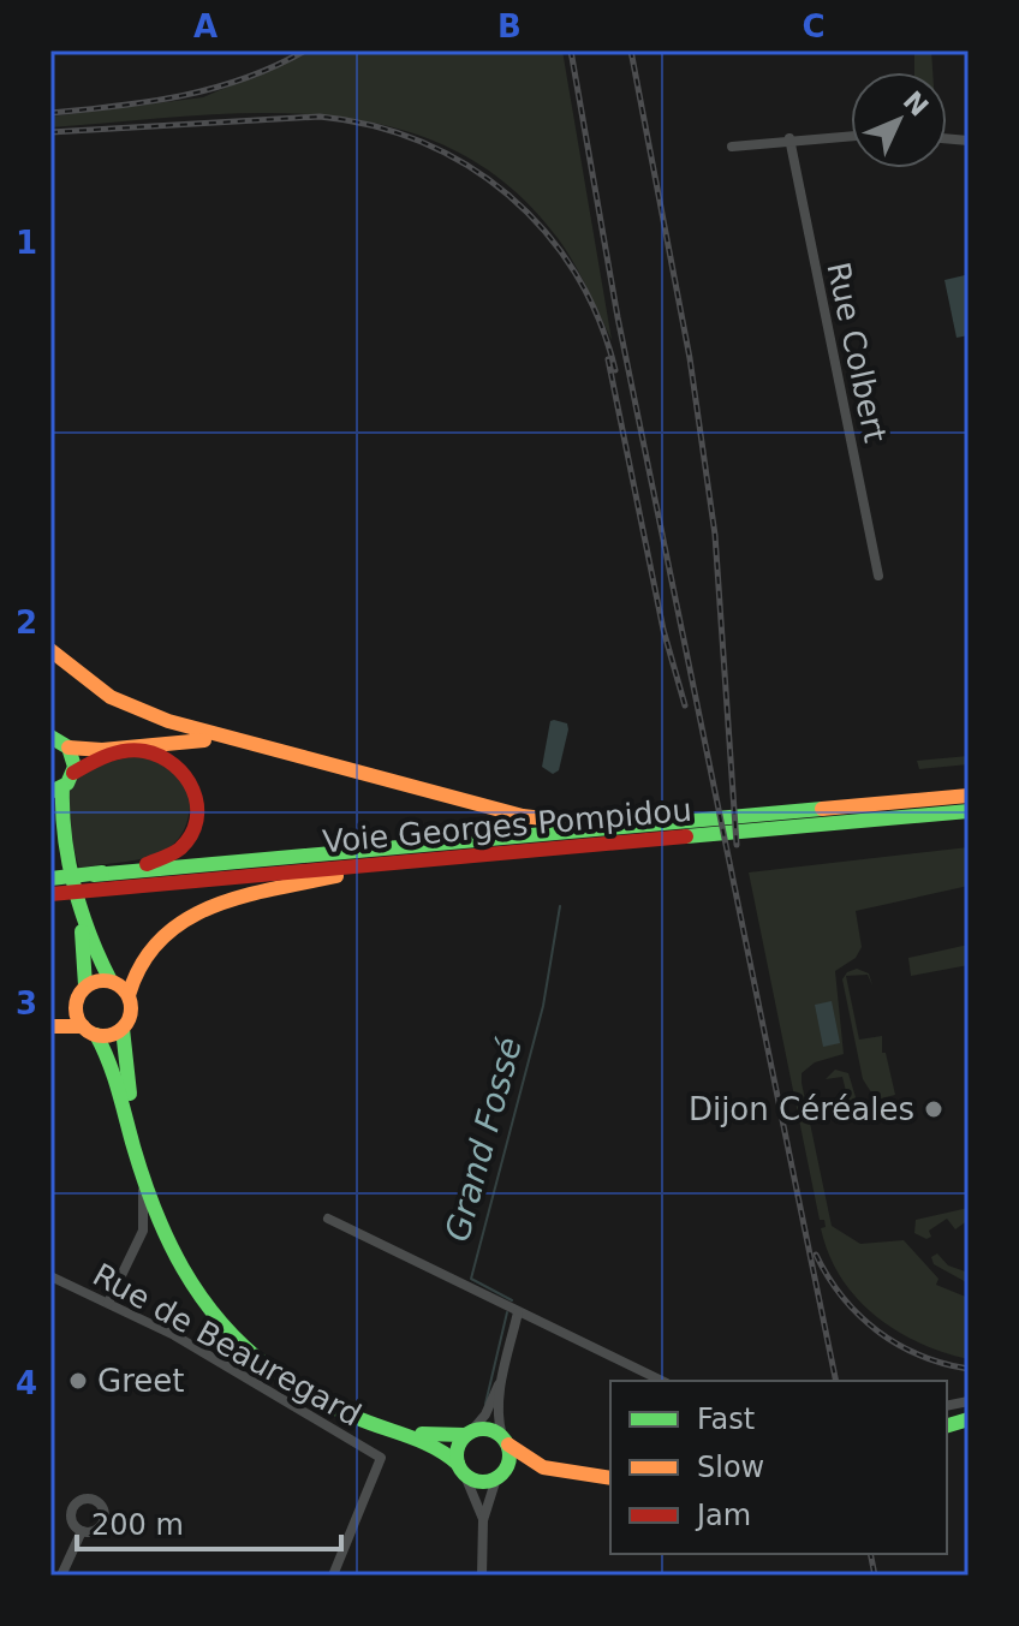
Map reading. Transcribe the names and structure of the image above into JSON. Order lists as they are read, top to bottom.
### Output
{
  "streets": {
    "main road": ["Voie Georges Pompidou"],
    "street": ["Rue Colbert", "Rue de Beauregard"]
  },
  "water": ["Grand Fossé"],
  "places": ["Dijon Céréales", "Greet"],
  "legend": ["Fast", "Slow", "Jam"],
  "scale_bar": "200 m",
  "north": "top right",
  "grid": {
    "columns": ["A", "B", "C"],
    "rows": [
      "1",
      "2",
      "3",
      "4"
    ]
  }
}
